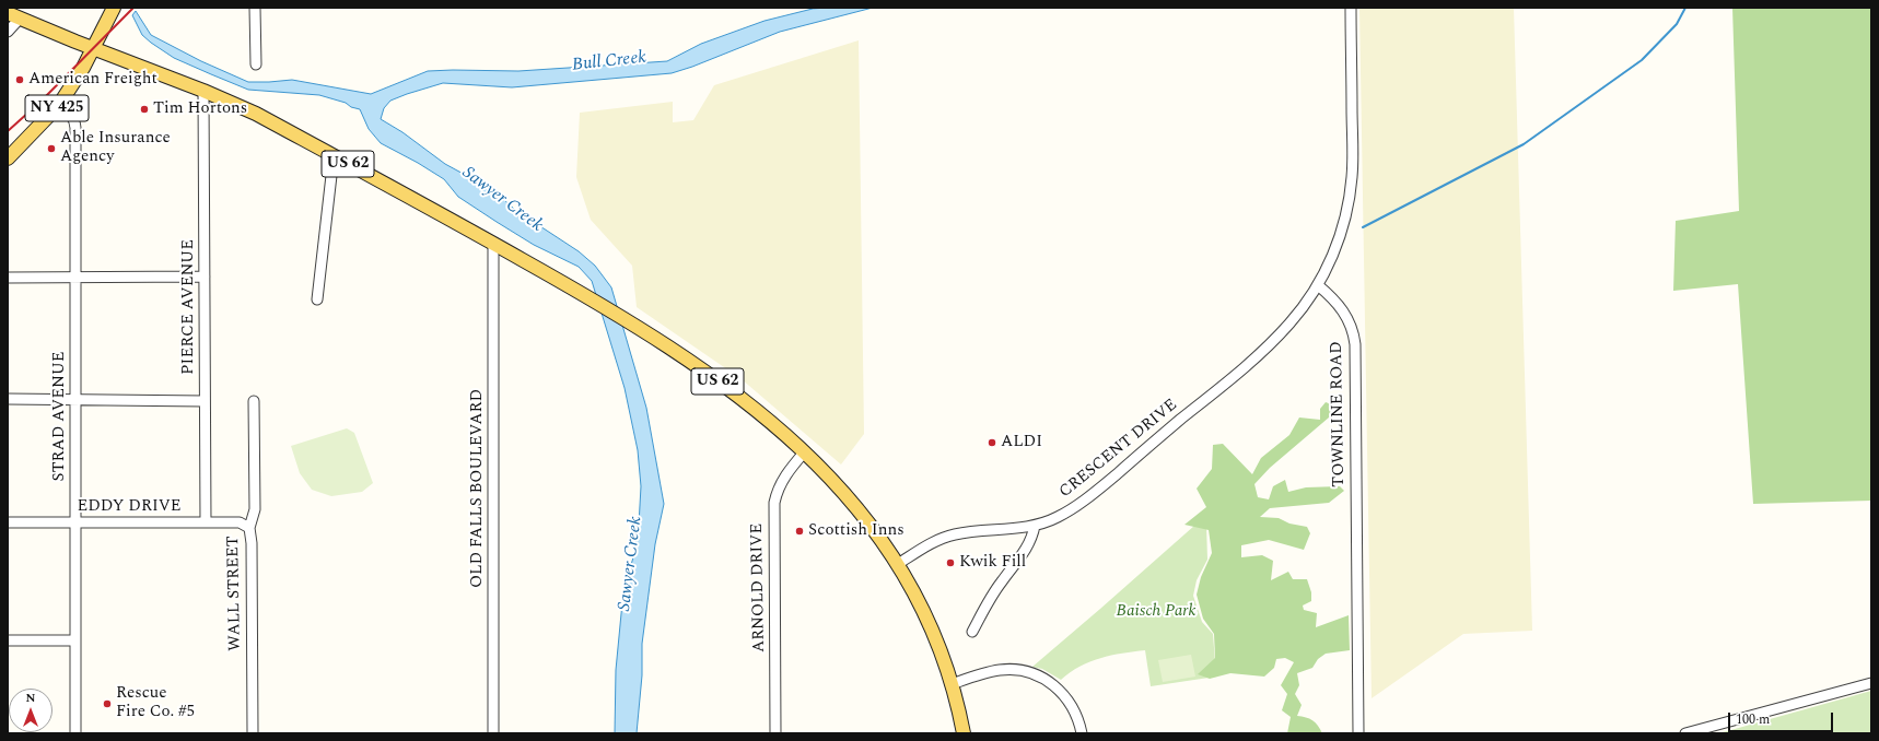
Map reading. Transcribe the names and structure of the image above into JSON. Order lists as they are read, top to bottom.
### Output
{
  "streets": {
    "main road": ["NY 425", "US 62"],
    "street": [
      "PIERCE AVENUE",
      "TOWNLINE ROAD",
      "STRAD AVENUE",
      "CRESCENT DRIVE",
      "OLD FALLS BOULEVARD",
      "EDDY DRIVE",
      "ARNOLD DRIVE",
      "WALL STREET"
    ]
  },
  "crossings": [
    ["NY 425", "US 62"],
    ["NY 425", "STRAD AVENUE"],
    ["US 62", "PIERCE AVENUE"],
    ["US 62", "CRESCENT DRIVE"],
    ["US 62", "OLD FALLS BOULEVARD"],
    ["US 62", "ARNOLD DRIVE"],
    ["PIERCE AVENUE", "EDDY DRIVE"],
    ["TOWNLINE ROAD", "CRESCENT DRIVE"],
    ["STRAD AVENUE", "EDDY DRIVE"],
    ["EDDY DRIVE", "WALL STREET"]
  ],
  "water": ["Bull Creek", "Sawyer Creek"],
  "parks": ["Baisch Park"],
  "places": [
    "American Freight",
    "Tim Hortons",
    "Able Insurance Agency",
    "ALDI",
    "Scottish Inns",
    "Kwik Fill",
    "Rescue Fire Co. #5"
  ],
  "scale_bar": "100 m",
  "north": "top"
}
